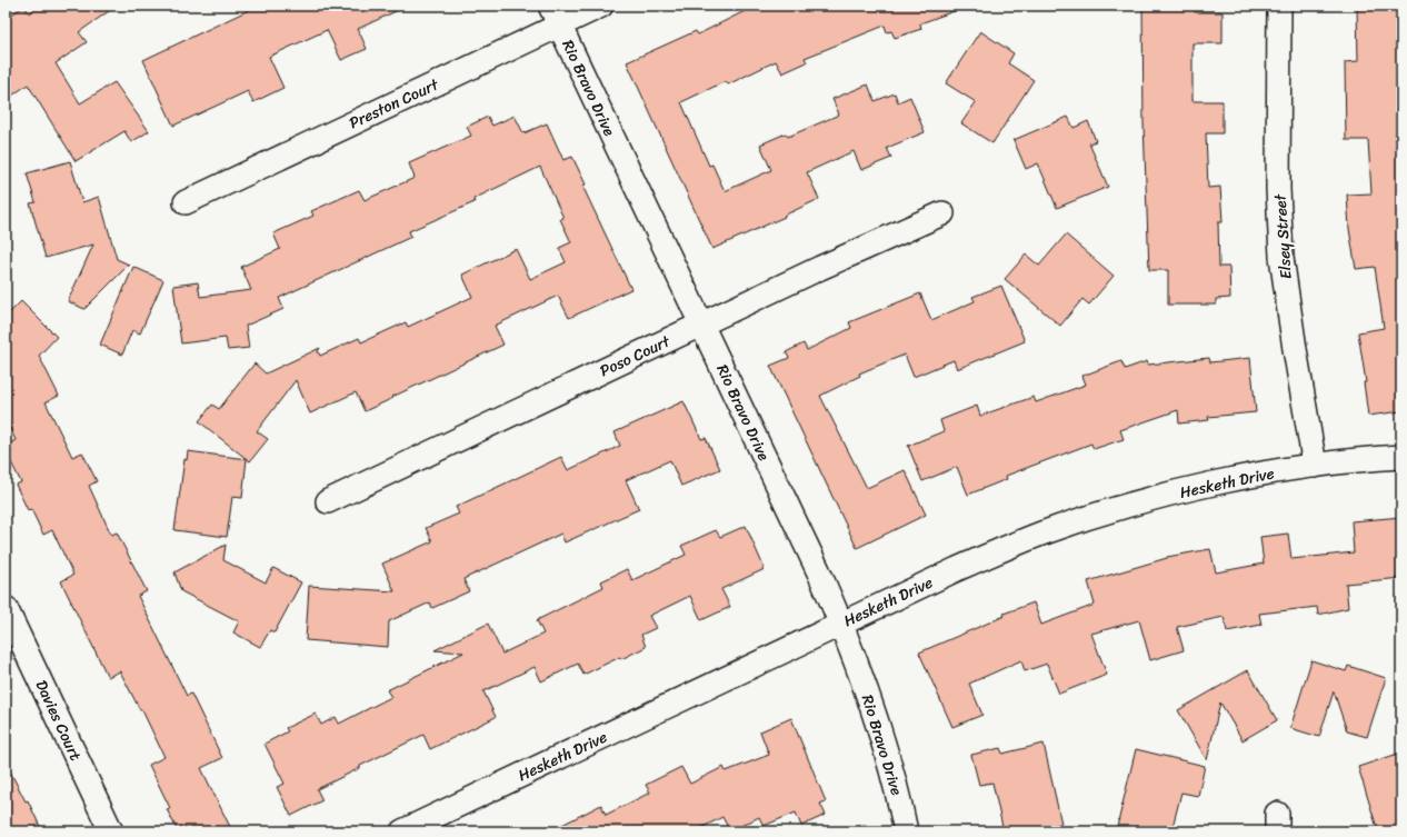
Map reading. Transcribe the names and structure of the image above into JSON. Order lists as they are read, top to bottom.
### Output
{
  "streets": {
    "street": [
      "Rio Bravo Drive",
      "Preston Court",
      "Elsey Street",
      "Poso Court",
      "Hesketh Drive",
      "Davies Court"
    ]
  },
  "crossings": [
    ["Rio Bravo Drive", "Preston Court"],
    ["Rio Bravo Drive", "Poso Court"],
    ["Rio Bravo Drive", "Hesketh Drive"],
    ["Elsey Street", "Hesketh Drive"]
  ]
}
